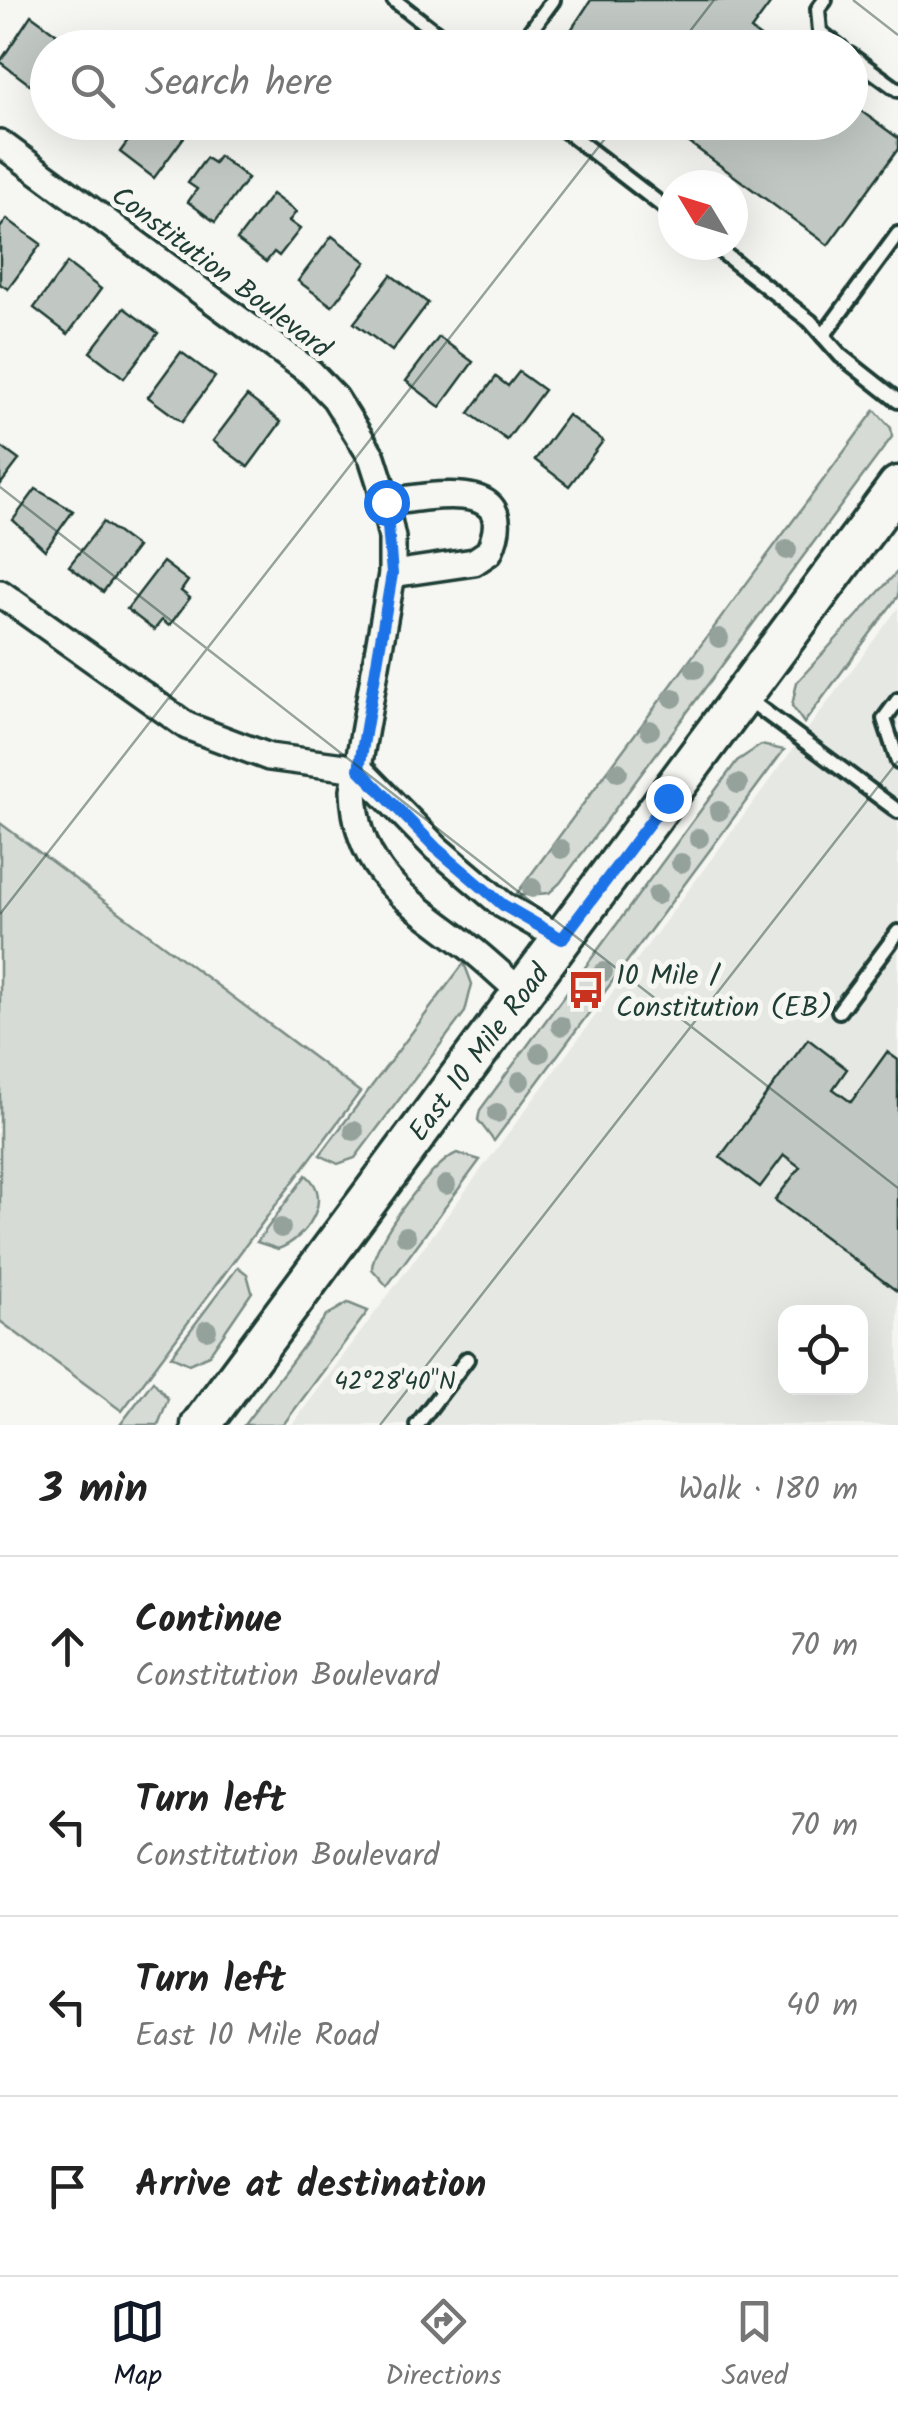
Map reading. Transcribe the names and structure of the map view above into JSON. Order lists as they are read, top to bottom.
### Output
{
  "streets": {
    "main road": ["East 10 Mile Road"],
    "street": ["Constitution Boulevard"]
  },
  "crossings": [
    ["Constitution Boulevard", "East 10 Mile Road"]
  ],
  "places": {
    "bus stop": ["10 Mile / Constitution (EB)"]
  },
  "north": "top left",
  "page": {
    "search": "Search here",
    "heading": ["3 min", "Walk · 180 m"],
    "list": [
      ["Continue", "Constitution Boulevard", "70 m"],
      ["Turn left", "Constitution Boulevard", "70 m"],
      ["Turn left", "East 10 Mile Road", "40 m"],
      "Arrive at destination"
    ],
    "nav": ["Map", "Directions", "Saved"]
  },
  "coordinates": ["42°28'40\"N"]
}
